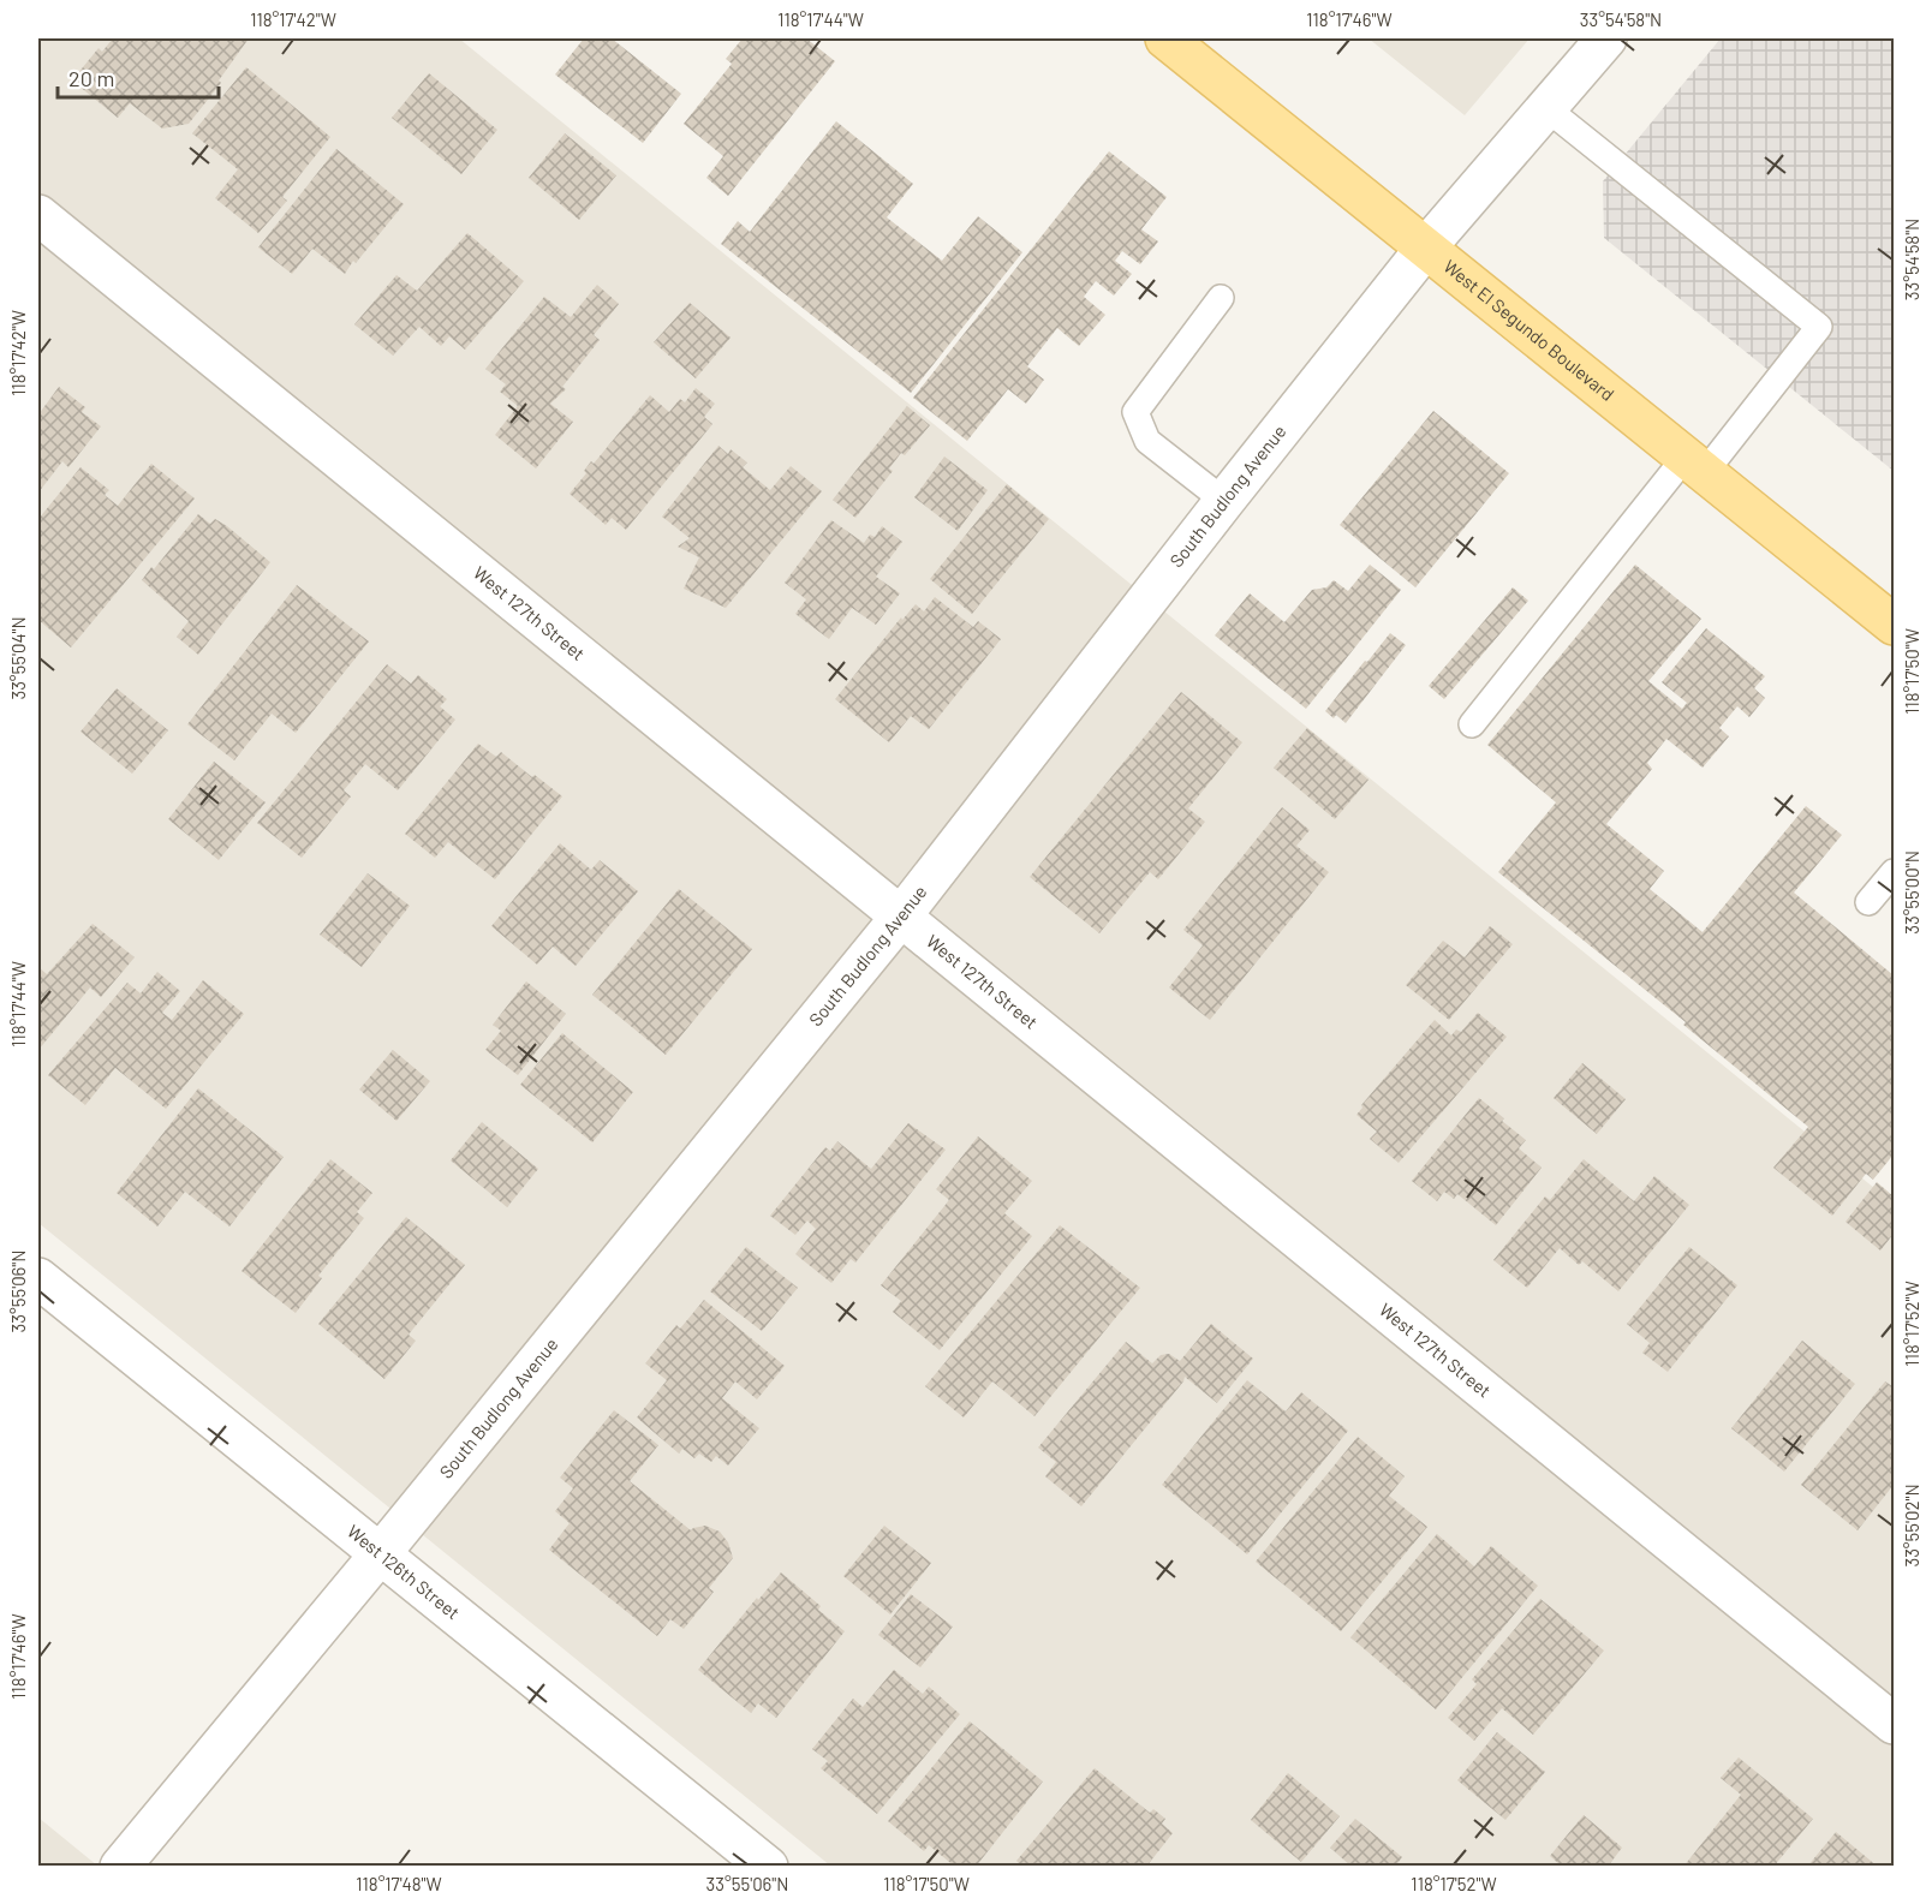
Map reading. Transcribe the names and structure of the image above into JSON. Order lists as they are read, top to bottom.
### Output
{
  "streets": {
    "main road": ["West El Segundo Boulevard"],
    "street": ["South Budlong Avenue", "West 127th Street", "West 126th Street"]
  },
  "crossings": [
    ["West El Segundo Boulevard", "South Budlong Avenue"],
    ["South Budlong Avenue", "West 127th Street"],
    ["South Budlong Avenue", "West 126th Street"]
  ],
  "scale_bar": "20 m",
  "coordinates": [
    "118°17'42\"W",
    "118°17'44\"W",
    "118°17'46\"W",
    "33°54'58\"N",
    "33°55'04\"N",
    "118°17'50\"W",
    "33°55'00\"N",
    "33°55'06\"N",
    "118°17'52\"W",
    "33°55'02\"N",
    "118°17'48\"W"
  ]
}
